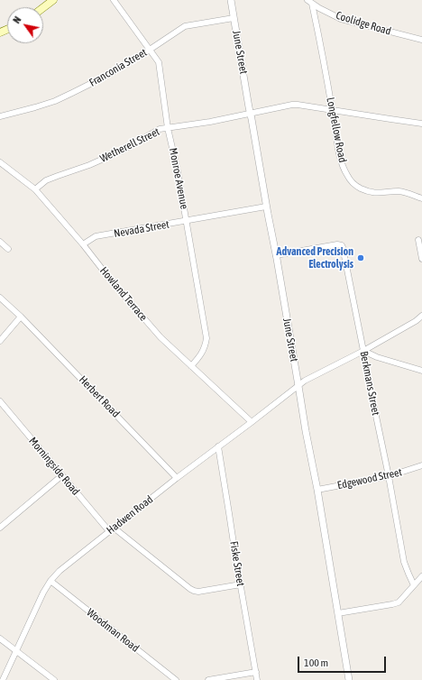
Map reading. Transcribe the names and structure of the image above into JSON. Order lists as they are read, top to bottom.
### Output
{
  "streets": {
    "street": [
      "Coolidge Road",
      "June Street",
      "Franconia Street",
      "Longfellow Road",
      "Wetherell Street",
      "Monroe Avenue",
      "Nevada Street",
      "Howland Terrace",
      "Berkmans Street",
      "Herbert Road",
      "Morningside Road",
      "Edgewood Street",
      "Hadwen Road",
      "Fiske Street",
      "Woodman Road"
    ]
  },
  "crossings": [
    ["Coolidge Road", "Longfellow Road"],
    ["June Street", "Franconia Street"],
    ["June Street", "Wetherell Street"],
    ["June Street", "Nevada Street"],
    ["June Street", "Berkmans Street"],
    ["June Street", "Edgewood Street"],
    ["June Street", "Hadwen Road"],
    ["Franconia Street", "Monroe Avenue"],
    ["Longfellow Road", "Wetherell Street"],
    ["Wetherell Street", "Monroe Avenue"],
    ["Wetherell Street", "Howland Terrace"],
    ["Monroe Avenue", "Nevada Street"],
    ["Monroe Avenue", "Howland Terrace"],
    ["Nevada Street", "Howland Terrace"],
    ["Howland Terrace", "Hadwen Road"],
    ["Berkmans Street", "Edgewood Street"],
    ["Berkmans Street", "Hadwen Road"],
    ["Herbert Road", "Hadwen Road"],
    ["Morningside Road", "Hadwen Road"],
    ["Morningside Road", "Fiske Street"],
    ["Hadwen Road", "Fiske Street"],
    ["Hadwen Road", "Woodman Road"]
  ],
  "places": ["Advanced Precision Electrolysis"],
  "scale_bar": "100 m",
  "north": "top left"
}
